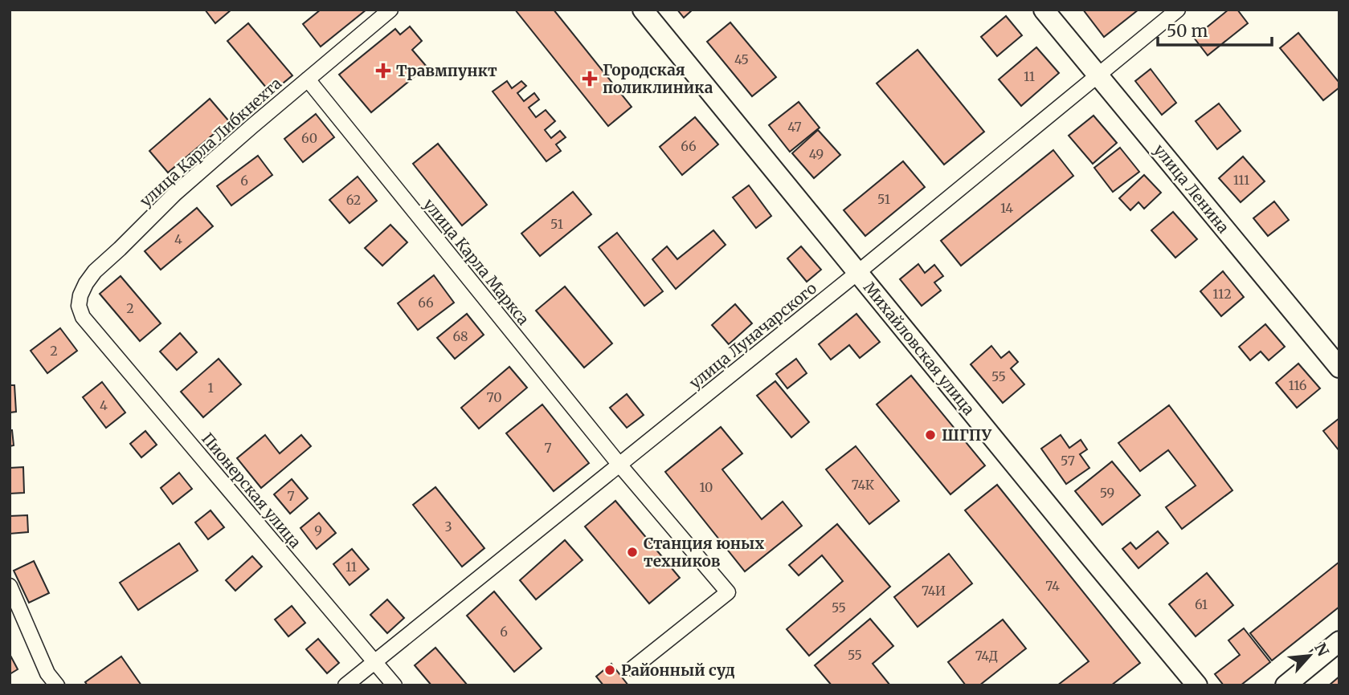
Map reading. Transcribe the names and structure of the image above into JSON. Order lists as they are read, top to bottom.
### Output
{
  "streets": {
    "main road": ["улица Ленина", "Михайловская улица"],
    "street": [
      "улица Карла Либкнехта",
      "улица Карла Маркса",
      "улица Луначарского",
      "Пионерская улица"
    ]
  },
  "crossings": [
    ["улица Карла Либкнехта", "улица Карла Маркса"],
    ["улица Карла Либкнехта", "Пионерская улица"],
    ["улица Ленина", "улица Луначарского"],
    ["улица Карла Маркса", "улица Луначарского"],
    ["улица Луначарского", "Михайловская улица"],
    ["улица Луначарского", "Пионерская улица"]
  ],
  "places": {
    "health": ["Травмпункт", "Городская поликлиника"],
    "other": ["ШГПУ", "Станция юных техников", "Районный суд"]
  },
  "house_numbers": [
    "45",
    "11",
    "47",
    "60",
    "66",
    "49",
    "111",
    "6",
    "51",
    "62",
    "14",
    "51",
    "4",
    "112",
    "66",
    "2",
    "68",
    "2",
    "55",
    "116",
    "1",
    "70",
    "4",
    "7",
    "57",
    "74К",
    "10",
    "59",
    "7",
    "3",
    "9",
    "11",
    "74",
    "74И",
    "61",
    "55",
    "6",
    "55",
    "74Д"
  ],
  "scale_bar": "50 m",
  "north": "top right"
}
